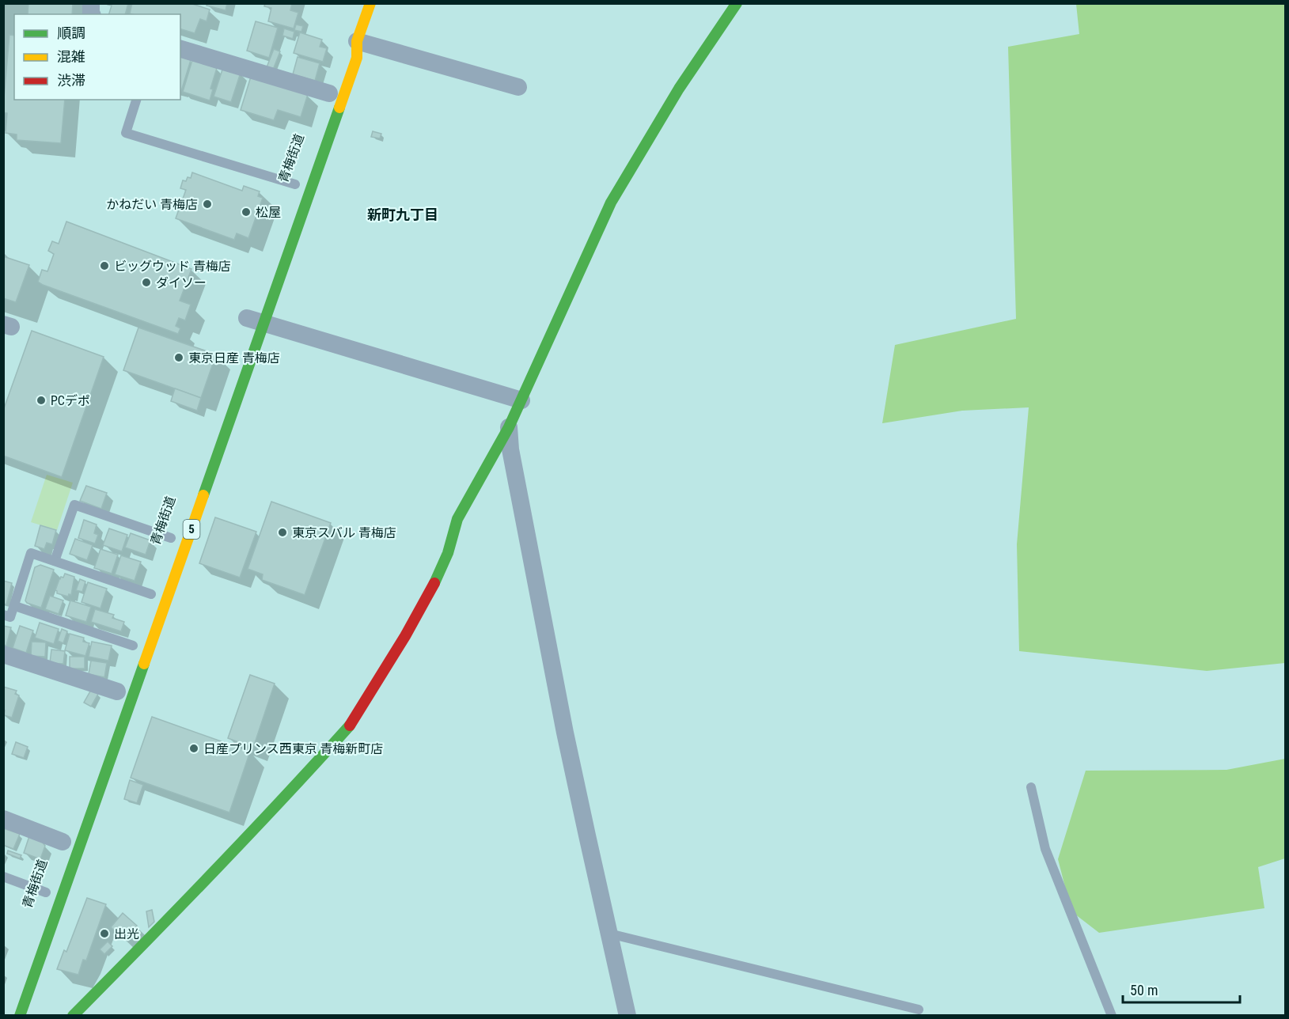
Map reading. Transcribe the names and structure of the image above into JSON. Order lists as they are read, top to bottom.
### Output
{
  "streets": {
    "street": ["青梅街道", "5"]
  },
  "districts": ["新町九丁目"],
  "places": [
    "かねだい 青梅店",
    "松屋",
    "ビッグウッド 青梅店",
    "ダイソー",
    "東京日産 青梅店",
    "PCデポ",
    "東京スバル 青梅店",
    "日産プリンス西東京 青梅新町店",
    "出光"
  ],
  "legend": ["順調", "混雑", "渋滞"],
  "scale_bar": "50 m"
}
